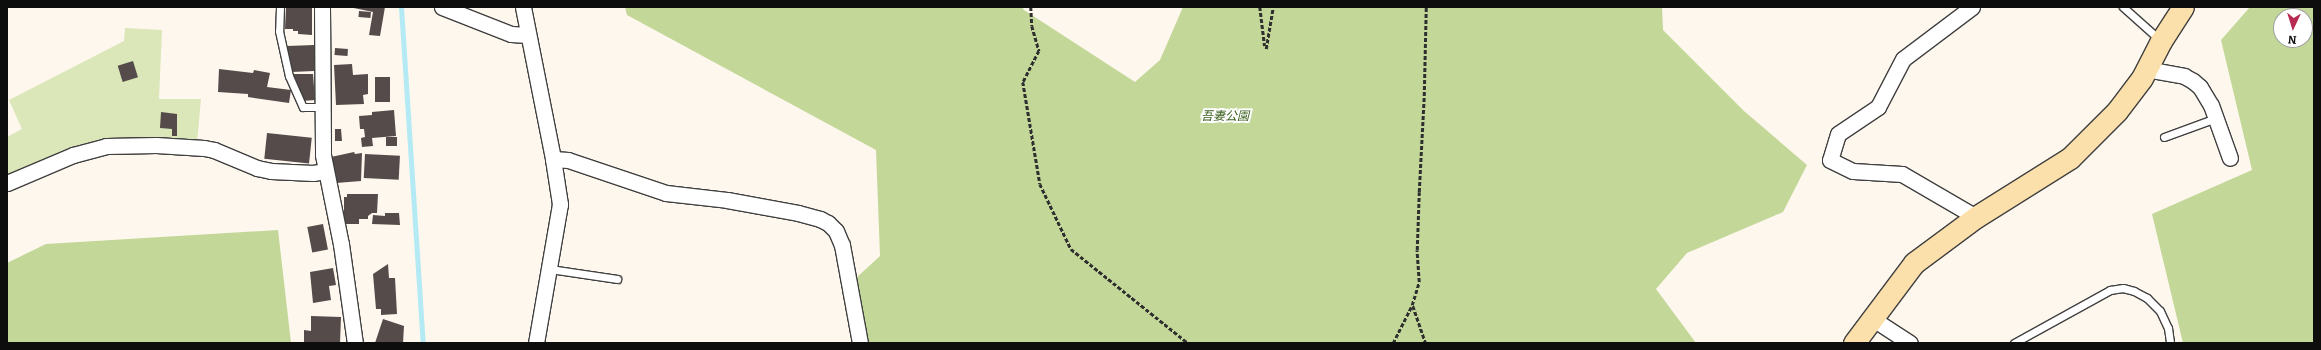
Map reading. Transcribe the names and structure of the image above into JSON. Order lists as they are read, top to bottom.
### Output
{
  "parks": ["吾妻公園"],
  "north": "bottom"
}
